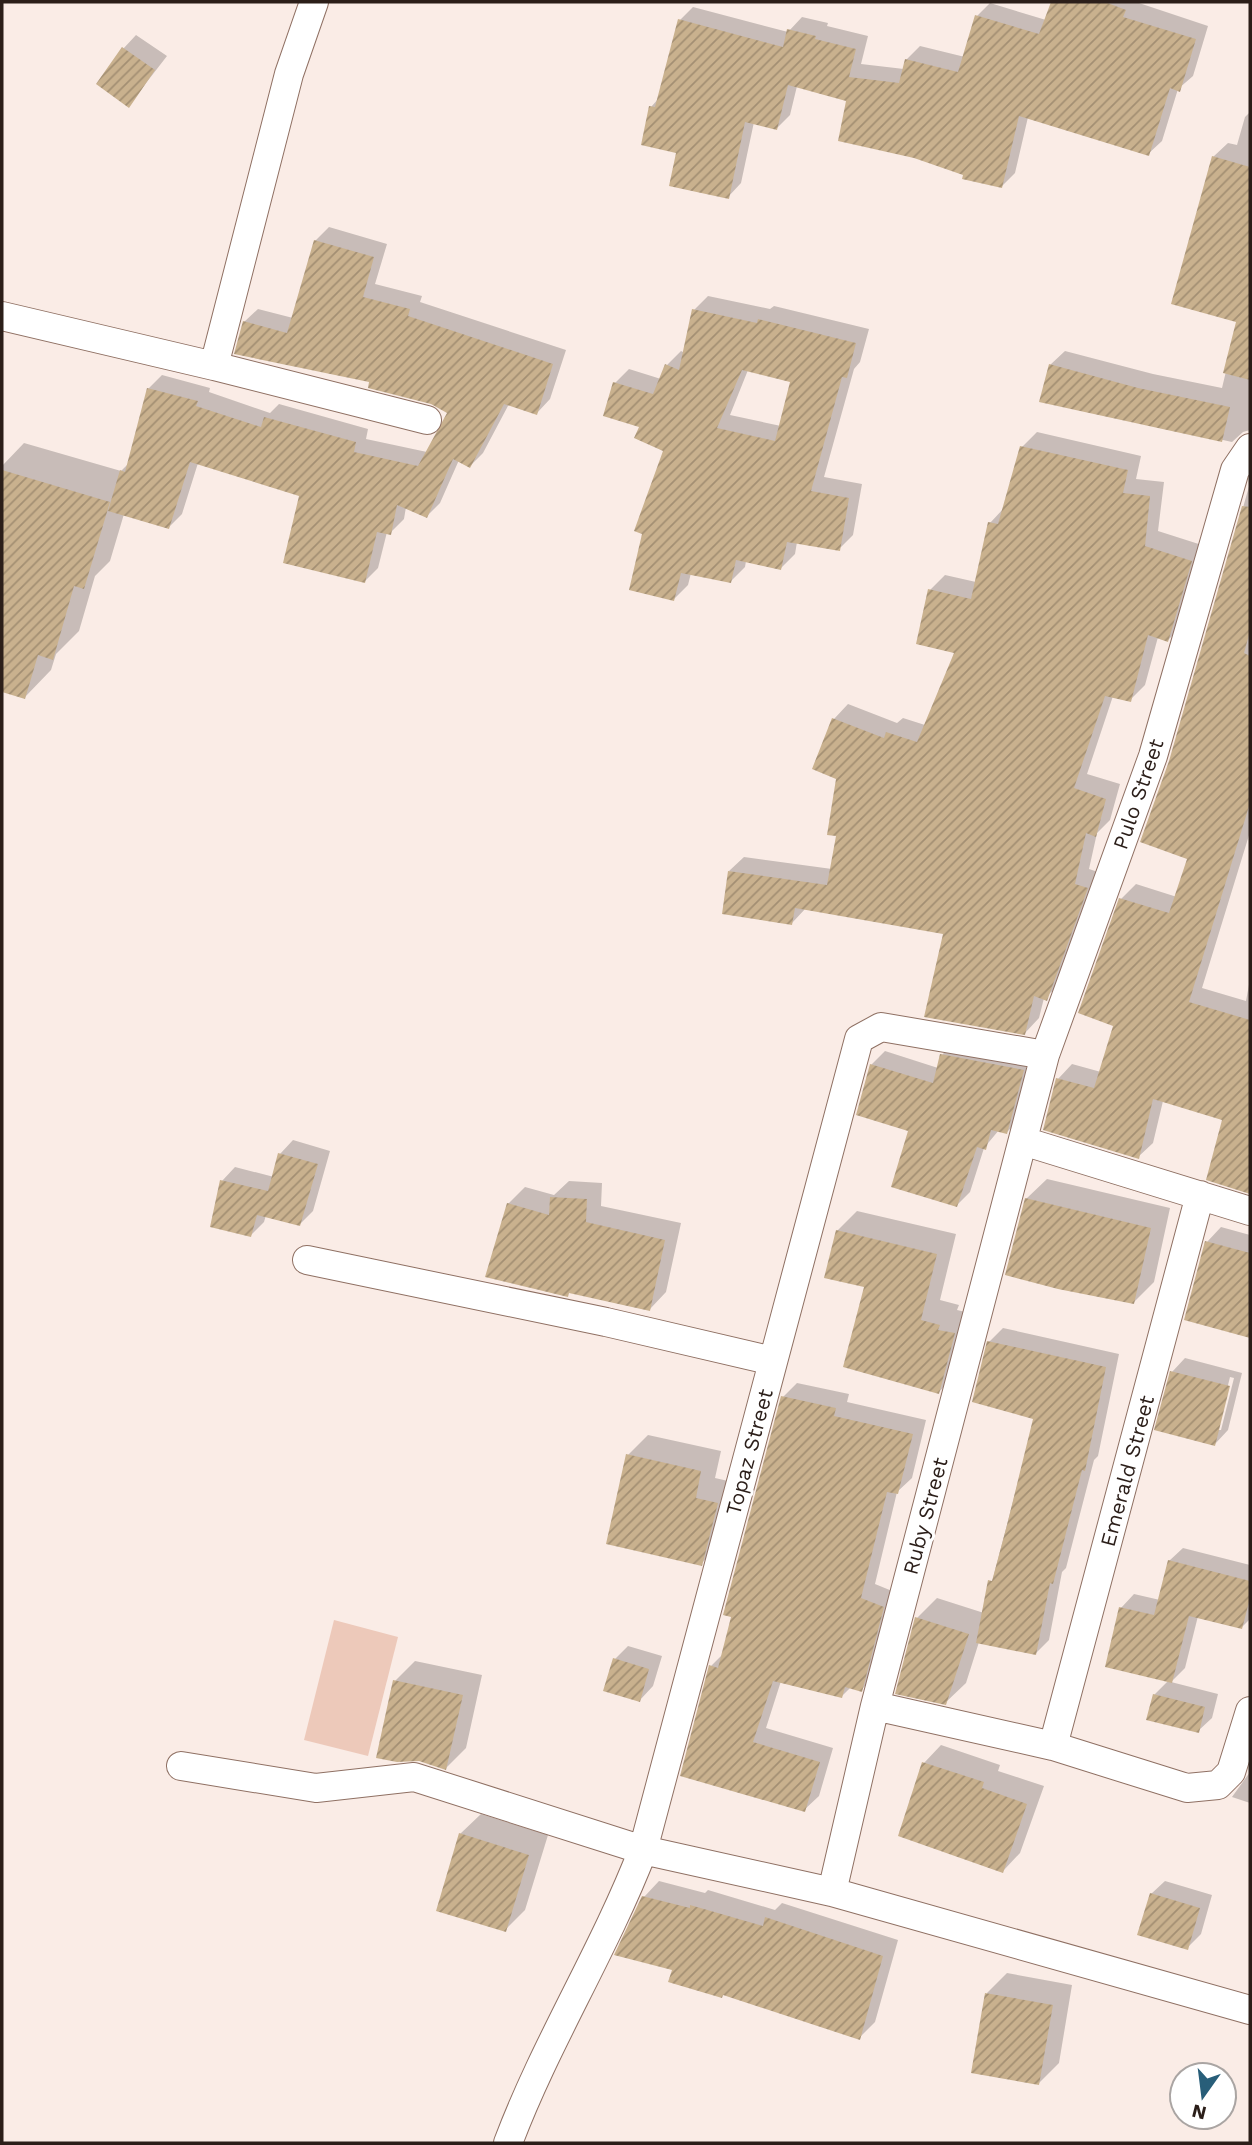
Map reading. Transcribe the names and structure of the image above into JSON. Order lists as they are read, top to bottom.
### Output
{
  "streets": {
    "street": [
      "Pulo Street",
      "Topaz Street",
      "Emerald Street",
      "Ruby Street"
    ]
  },
  "crossings": [
    ["Pulo Street", "Topaz Street"],
    ["Pulo Street", "Ruby Street"]
  ],
  "north": "bottom"
}
